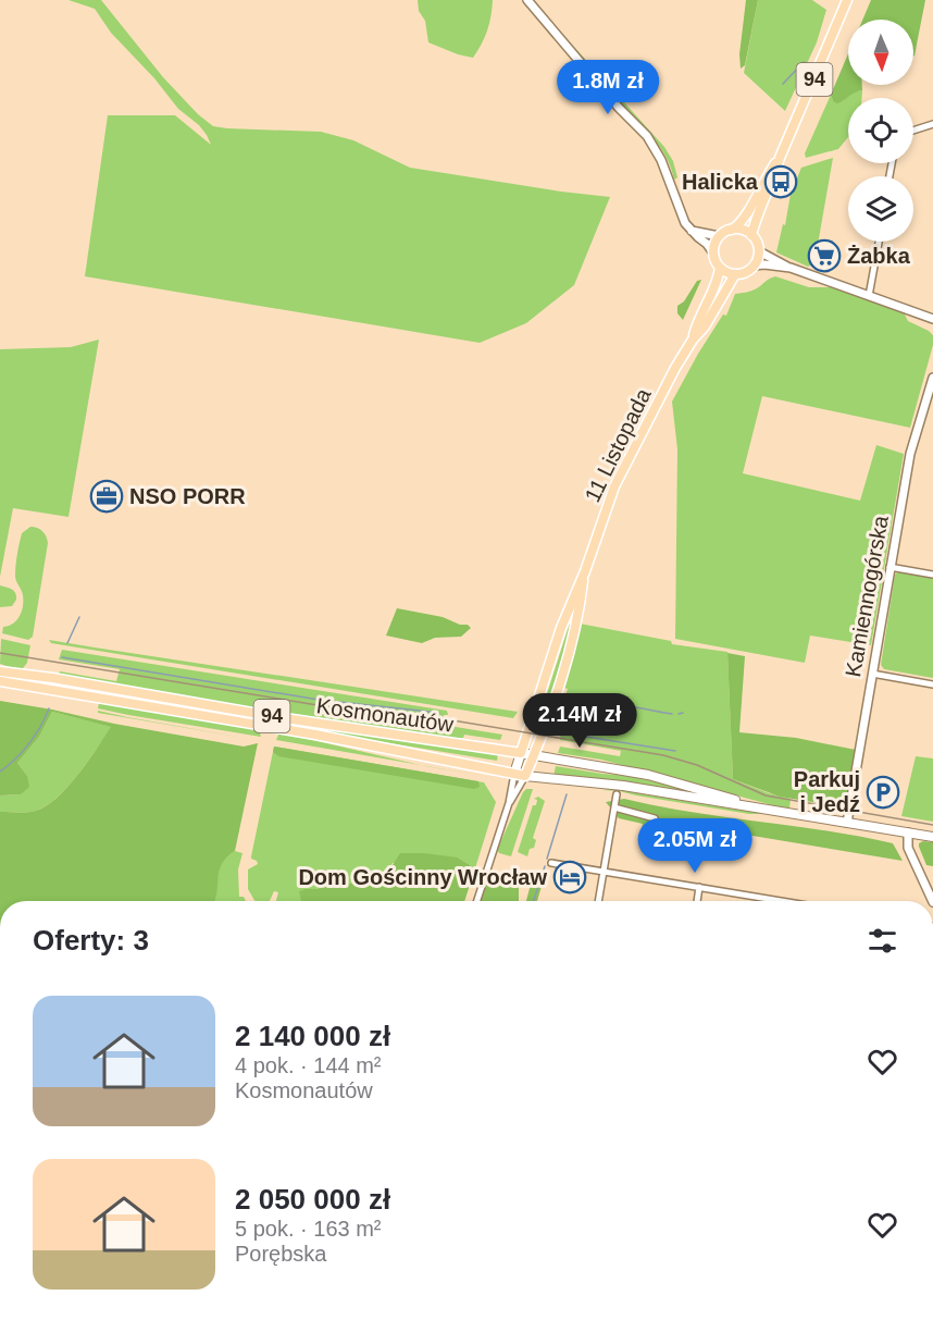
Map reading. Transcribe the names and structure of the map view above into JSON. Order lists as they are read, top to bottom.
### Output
{
  "streets": {
    "main road": ["94", "11 Listopada", "Kosmonautów"],
    "street": ["Kamiennogórska"]
  },
  "crossings": [
    ["94", "11 Listopada"],
    ["11 Listopada", "Kosmonautów"],
    ["Kamiennogórska", "Kosmonautów"]
  ],
  "places": {
    "bus stop": ["Halicka"],
    "supermarket": ["Żabka"],
    "office": ["NSO PORR"],
    "parking": ["Parkuj i Jedź"],
    "hotel": ["Dom Gościnny Wrocław"]
  },
  "north": "bottom",
  "page": {
    "price": ["1.8M zł", "2.14M zł", "2.05M zł"],
    "heading": "Oferty: 3",
    "list": [
      {
        "name": "2 140 000 zł",
        "note": "4 pok. · 144 m² · Kosmonautów"
      },
      {
        "name": "2 050 000 zł",
        "note": "5 pok. · 163 m² · Porębska"
      }
    ]
  }
}
